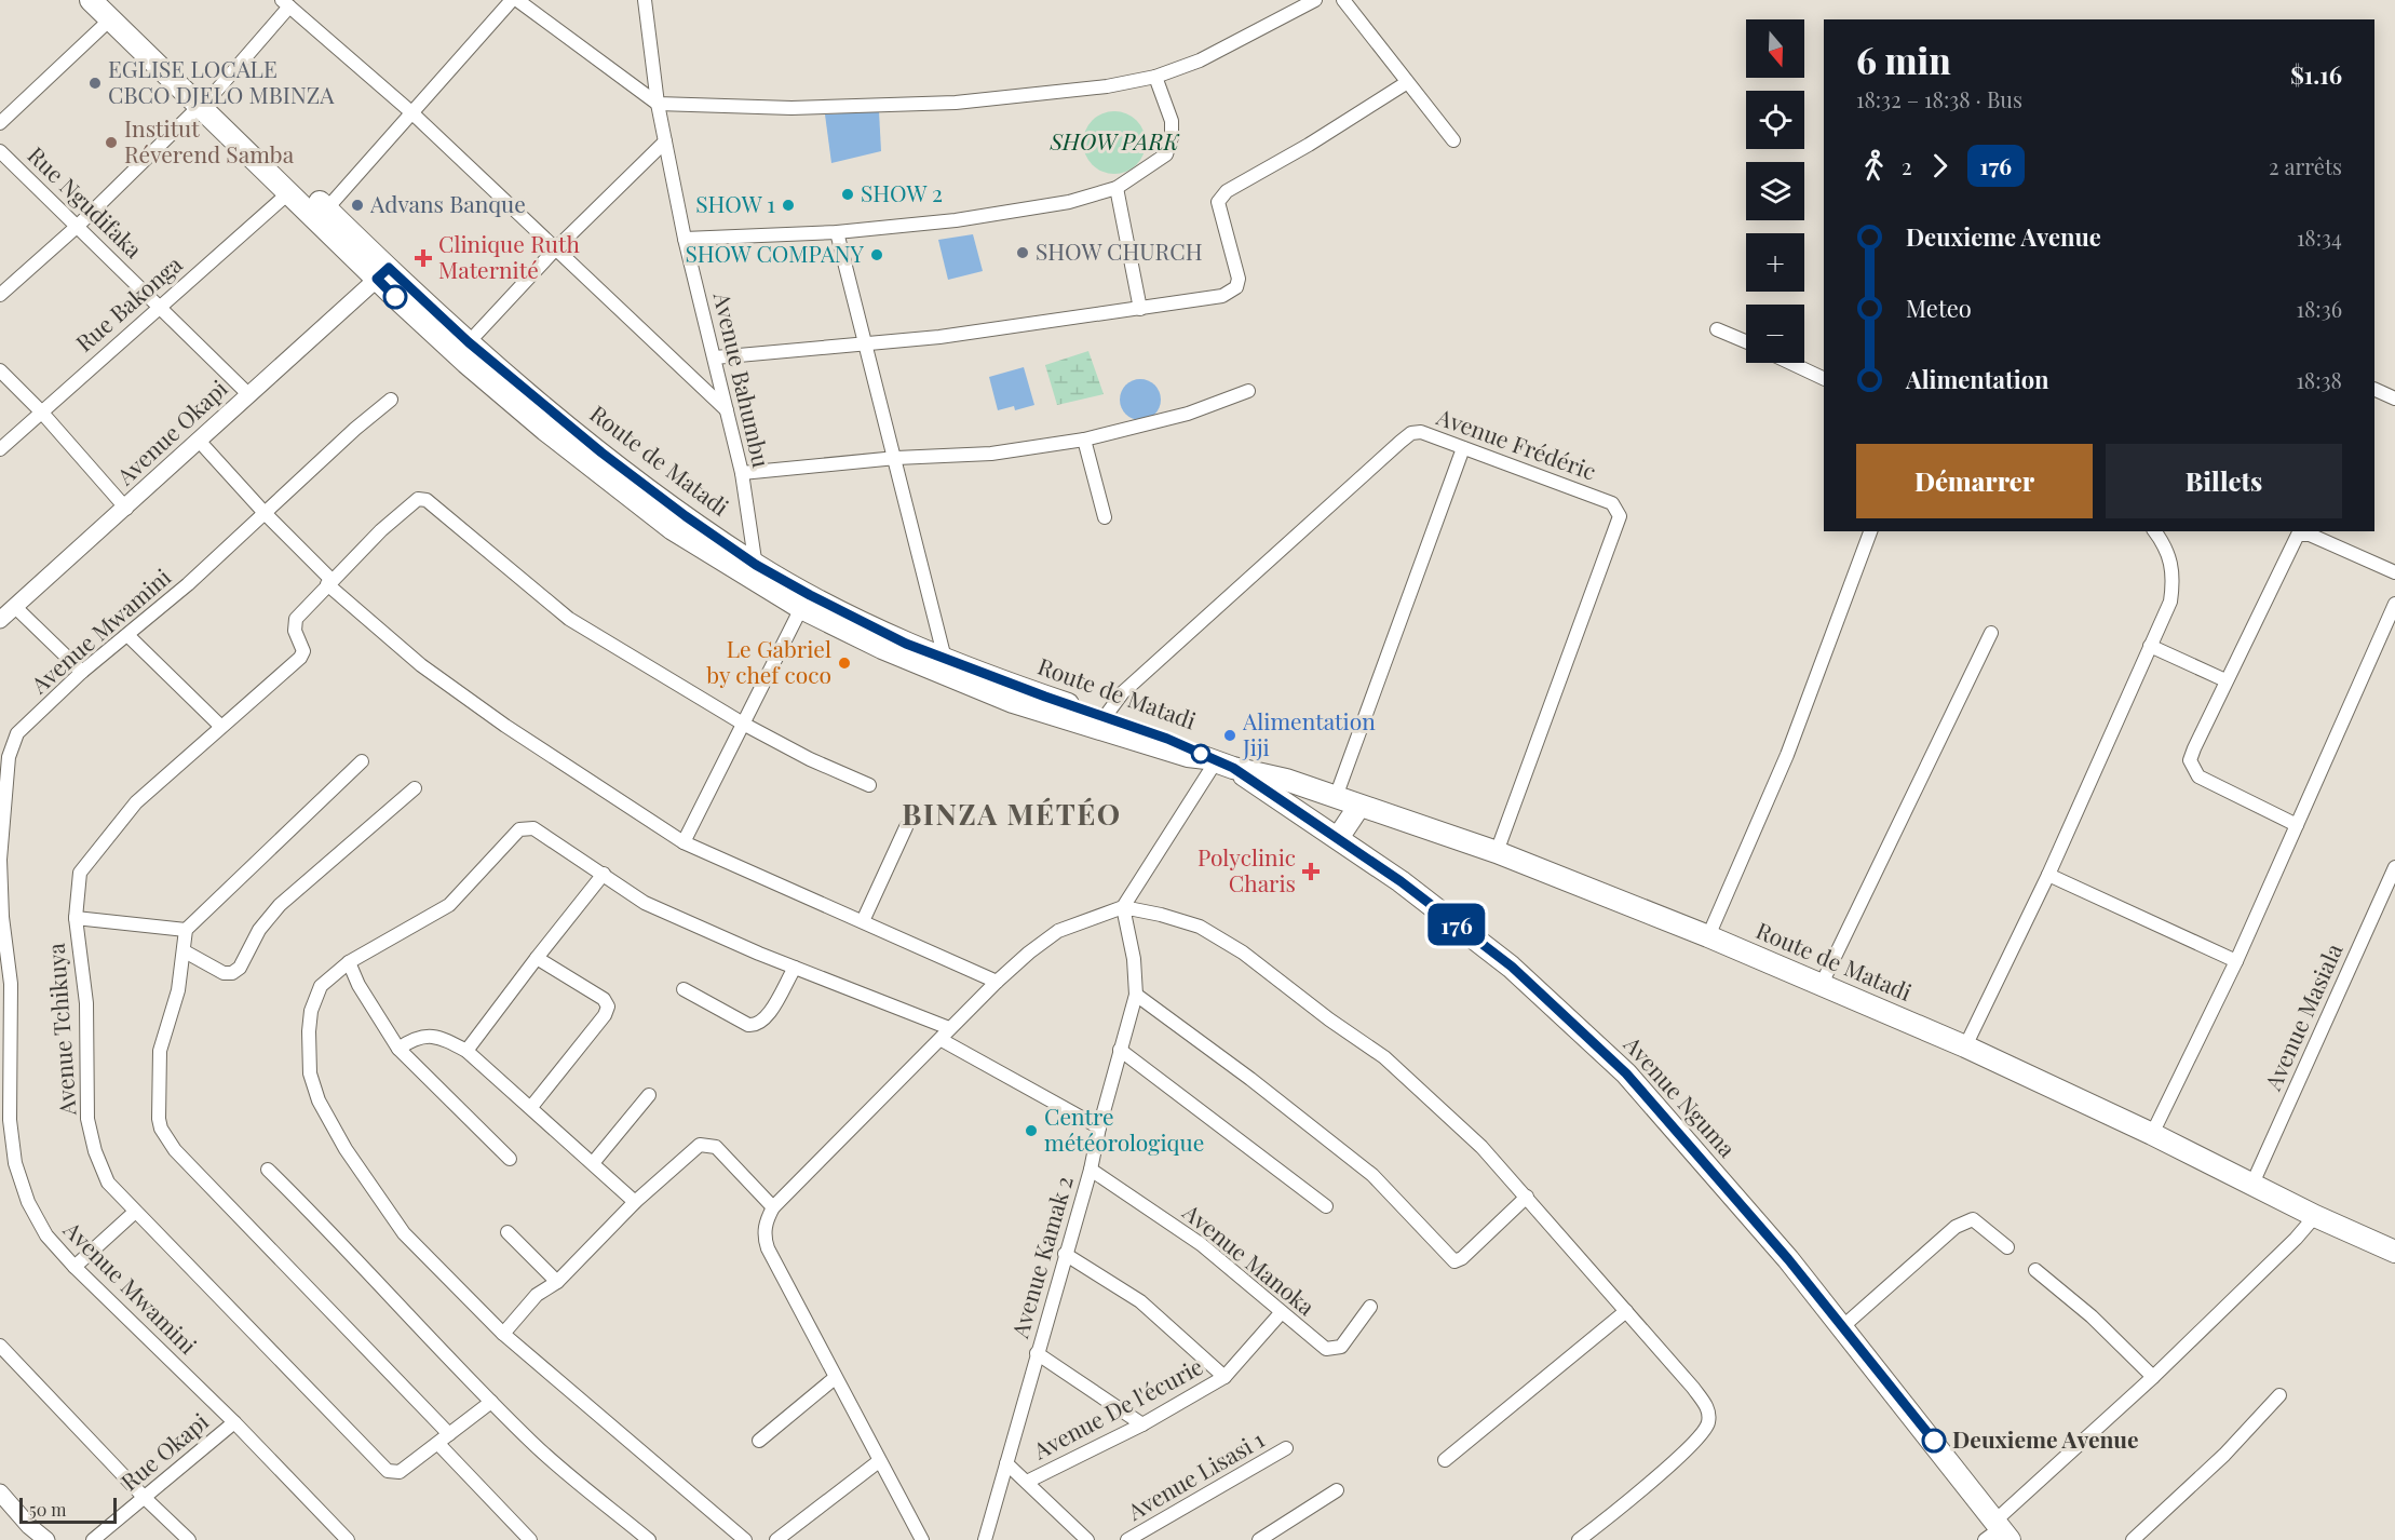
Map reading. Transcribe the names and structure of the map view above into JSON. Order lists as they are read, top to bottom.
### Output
{
  "streets": {
    "main road": ["Route de Matadi", "Avenue Nguma"],
    "street": [
      "Rue Ngudifaka",
      "Rue Bakonga",
      "Avenue Bahumbu",
      "Avenue Okapi",
      "Avenue Frédéric",
      "Avenue Mwamini",
      "Avenue Masiala",
      "Avenue Tchikuya",
      "Avenue Kamak 2",
      "Avenue Manoka",
      "Avenue De l'écurie",
      "Rue Okapi",
      "Avenue Lisasi 1"
    ]
  },
  "crossings": [
    ["Rue Ngudifaka", "Rue Bakonga"],
    ["Rue Ngudifaka", "Avenue Okapi"],
    ["Rue Bakonga", "Route de Matadi"],
    ["Avenue Bahumbu", "Route de Matadi"],
    ["Avenue Okapi", "Route de Matadi"],
    ["Avenue Frédéric", "Route de Matadi"],
    ["Route de Matadi", "Avenue Masiala"],
    ["Route de Matadi", "Avenue Nguma"],
    ["Avenue Mwamini", "Rue Okapi"],
    ["Avenue Kamak 2", "Avenue Manoka"],
    ["Avenue Manoka", "Avenue De l'écurie"]
  ],
  "districts": ["BINZA MÉTÉO"],
  "parks": ["SHOW PARK"],
  "places": {
    "other": [
      "EGLISE LOCALE CBCO DJELO MBINZA",
      "Institut Réverend Samba",
      "SHOW 2",
      "Advans Banque",
      "SHOW 1",
      "SHOW CHURCH",
      "SHOW COMPANY",
      "Le Gabriel by chef coco",
      "Alimentation Jiji",
      "Centre météorologique",
      "Deuxieme Avenue"
    ],
    "health": ["Clinique Ruth Maternité", "Polyclinic Charis"]
  },
  "lines": ["bus line 176"],
  "scale_bar": "50 m",
  "north": "bottom",
  "page": {
    "on_map": "176",
    "map_buttons": ["+", "−"],
    "heading": ["6 min", "18:32 – 18:38 · Bus", "$1.16"],
    "legs": ["2", "176", "2 arrêts"],
    "list": [
      {
        "name": "Deuxieme Avenue",
        "value": "18:34"
      },
      {
        "name": "Meteo",
        "value": "18:36"
      },
      {
        "name": "Alimentation",
        "value": "18:38"
      }
    ],
    "buttons": ["Démarrer", "Billets"],
    "scale": "50 m"
  }
}
